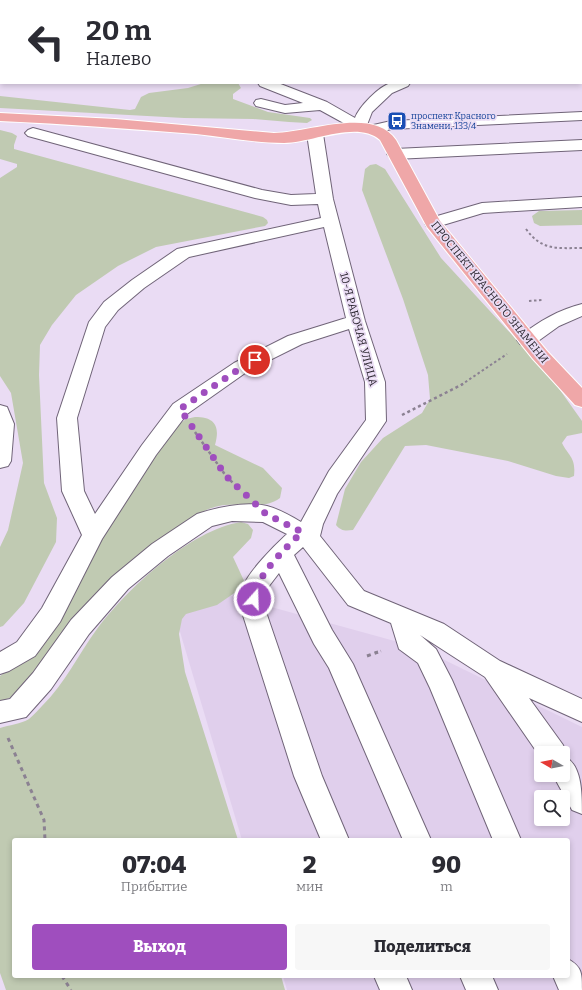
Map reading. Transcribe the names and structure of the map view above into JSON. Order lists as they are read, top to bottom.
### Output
{
  "streets": {
    "main road": ["ПРОСПЕКТ КРАСНОГО ЗНАМЕНИ"],
    "street": ["10-Я РАБОЧАЯ УЛИЦА"]
  },
  "places": {
    "bus stop": ["проспект Красного Знамени, 133/4"]
  },
  "north": "left",
  "page": {
    "turn": ["20 m", "Налево"],
    "eta": [
      "07:04",
      "Прибытие",
      "2",
      "мин",
      "90",
      "m"
    ],
    "buttons": ["Выход", "Поделиться"]
  }
}
